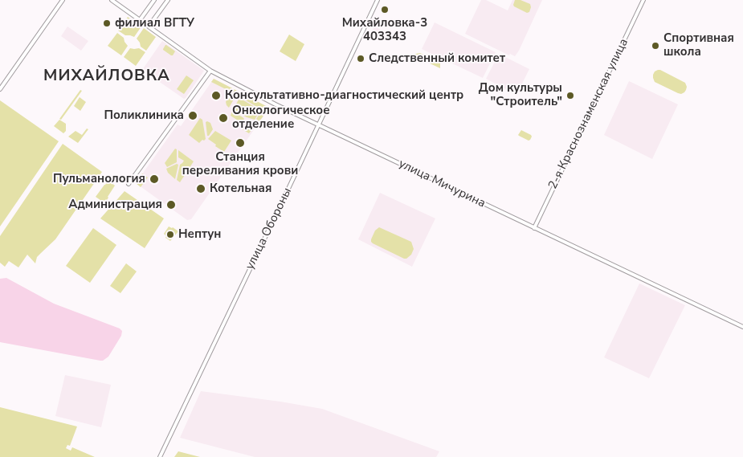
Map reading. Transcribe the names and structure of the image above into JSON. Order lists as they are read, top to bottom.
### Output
{
  "streets": {
    "street": ["2-я Краснознаменская улица", "улица Мичурина", "улица Обороны"]
  },
  "crossings": [
    ["2-я Краснознаменская улица", "улица Мичурина"],
    ["улица Мичурина", "улица Обороны"]
  ],
  "districts": ["МИХАЙЛОВКА"],
  "places": [
    "Михайловка-3 403343",
    "филиал ВГТУ",
    "Спортивная школа",
    "Следственный комитет",
    "Консультативно-диагностический центр",
    "Дом культуры \"Строитель\"",
    "Поликлиника",
    "Онкологическое отделение",
    "Станция переливания крови",
    "Пульманология",
    "Котельная",
    "Администрация",
    "Нептун"
  ]
}
